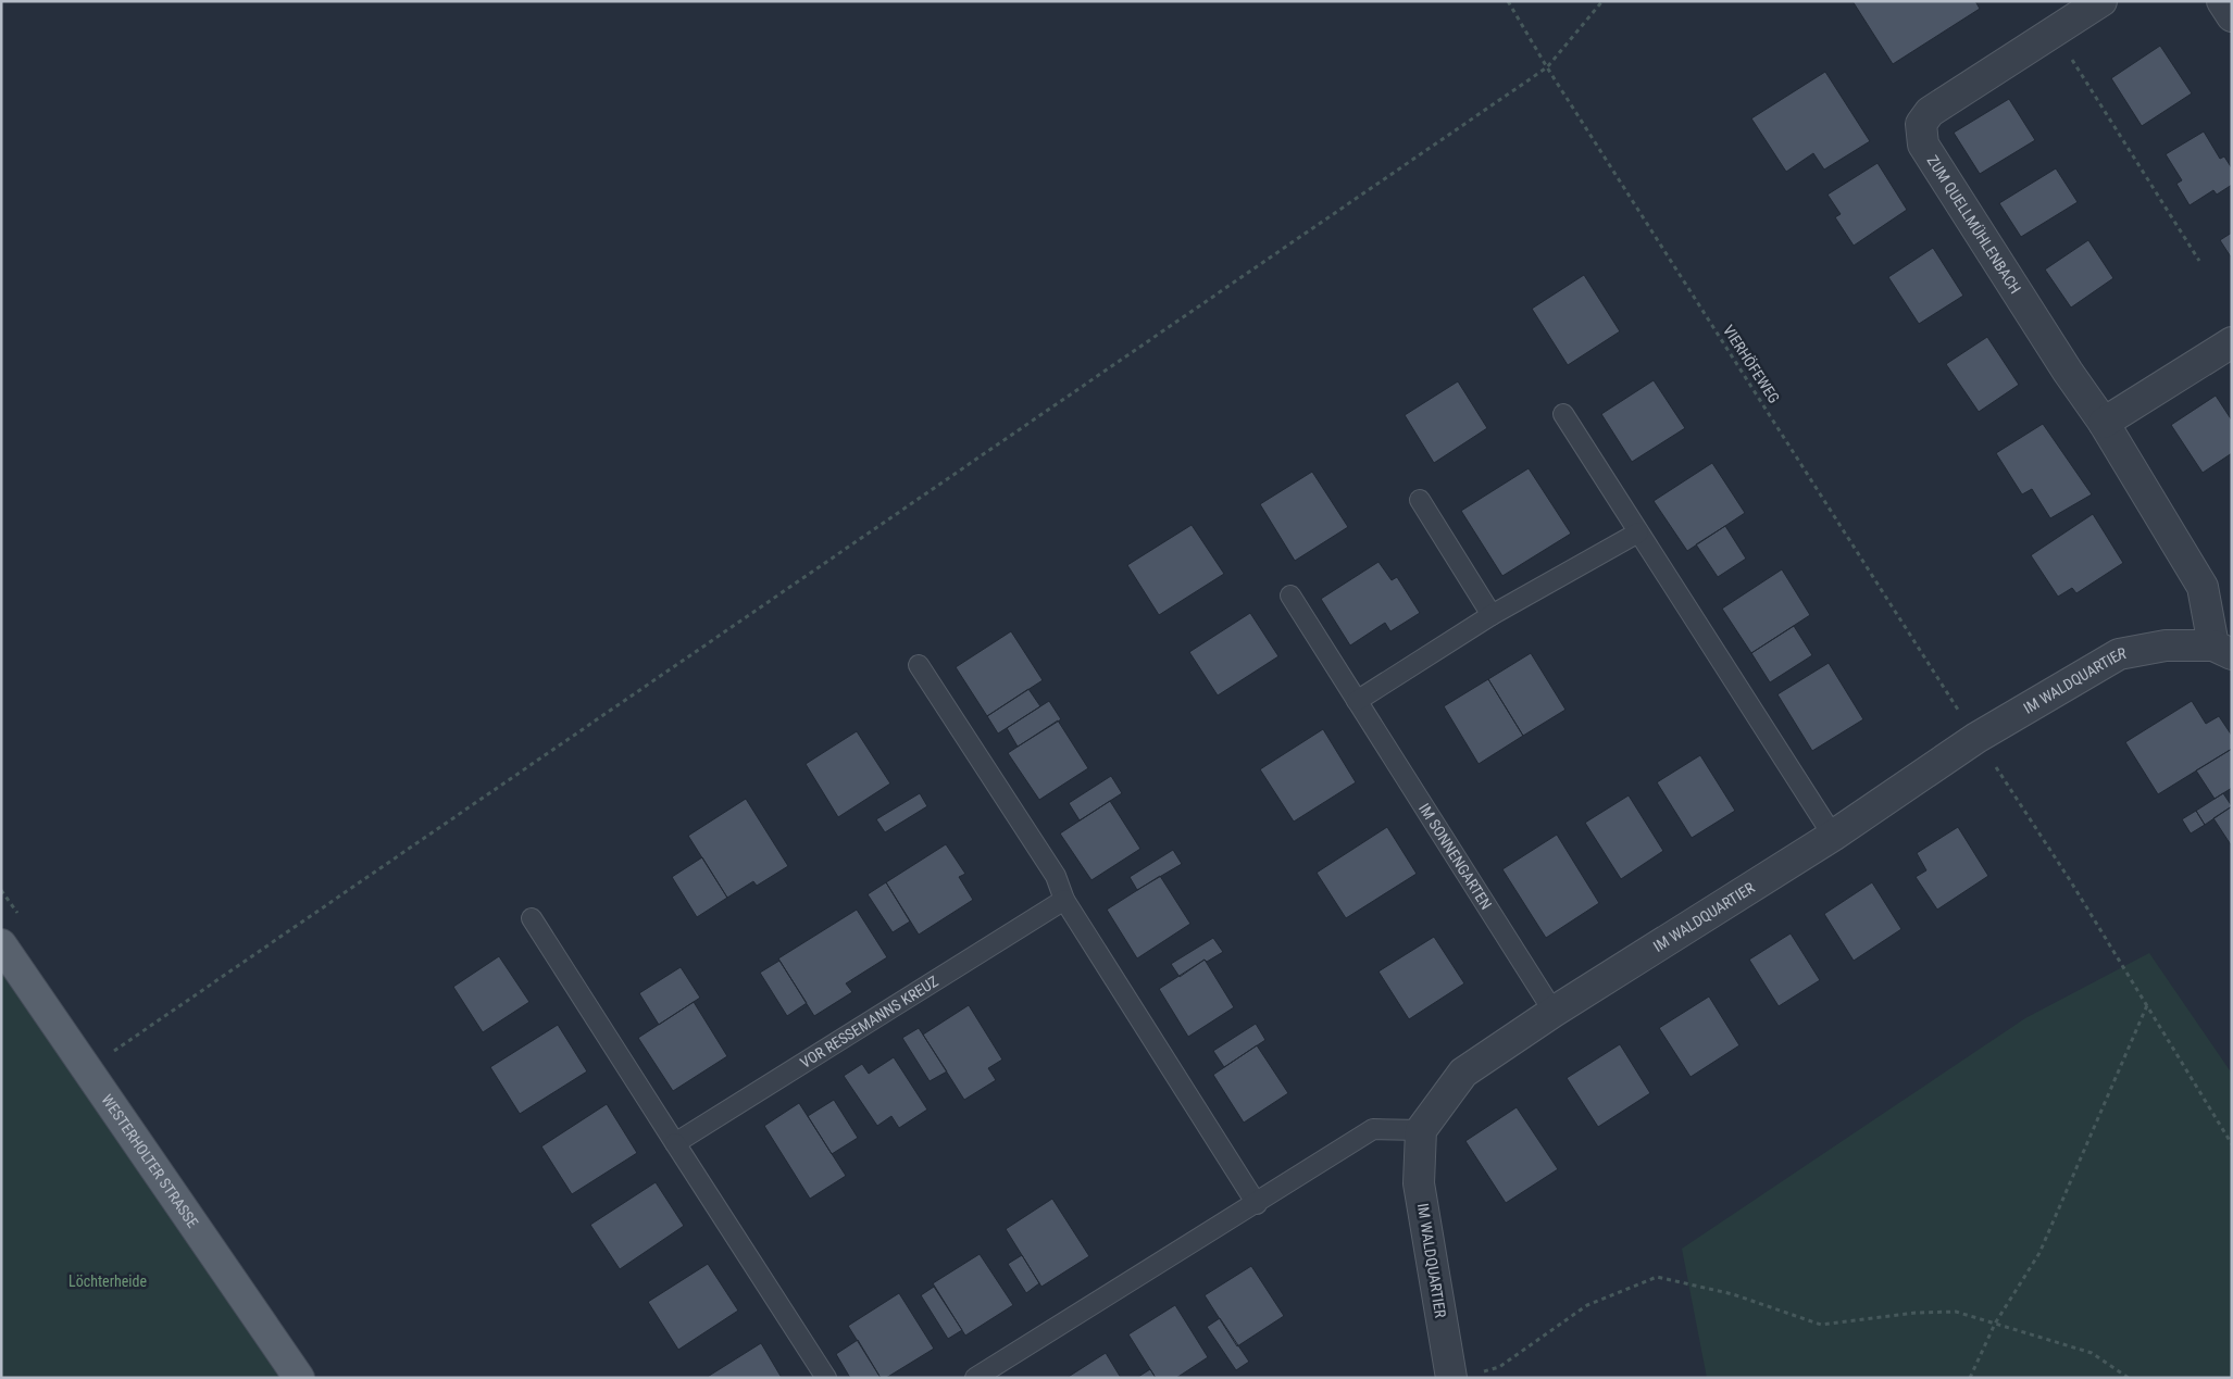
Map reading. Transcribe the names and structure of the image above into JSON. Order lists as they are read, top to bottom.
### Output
{
  "streets": {
    "main road": ["WESTERHOLTER STRASSE"],
    "street": ["ZUM QUELLMÜHLENBACH", "IM WALDQUARTIER"],
    "lane": ["IM SONNENGARTEN", "VOR RESSEMANNS KREUZ"],
    "path": ["VIERHÖFEWEG"]
  },
  "crossings": [
    ["ZUM QUELLMÜHLENBACH", "IM WALDQUARTIER"],
    ["VIERHÖFEWEG", "IM WALDQUARTIER"],
    ["IM WALDQUARTIER", "IM SONNENGARTEN"]
  ],
  "parks": ["Löchterheide"]
}
